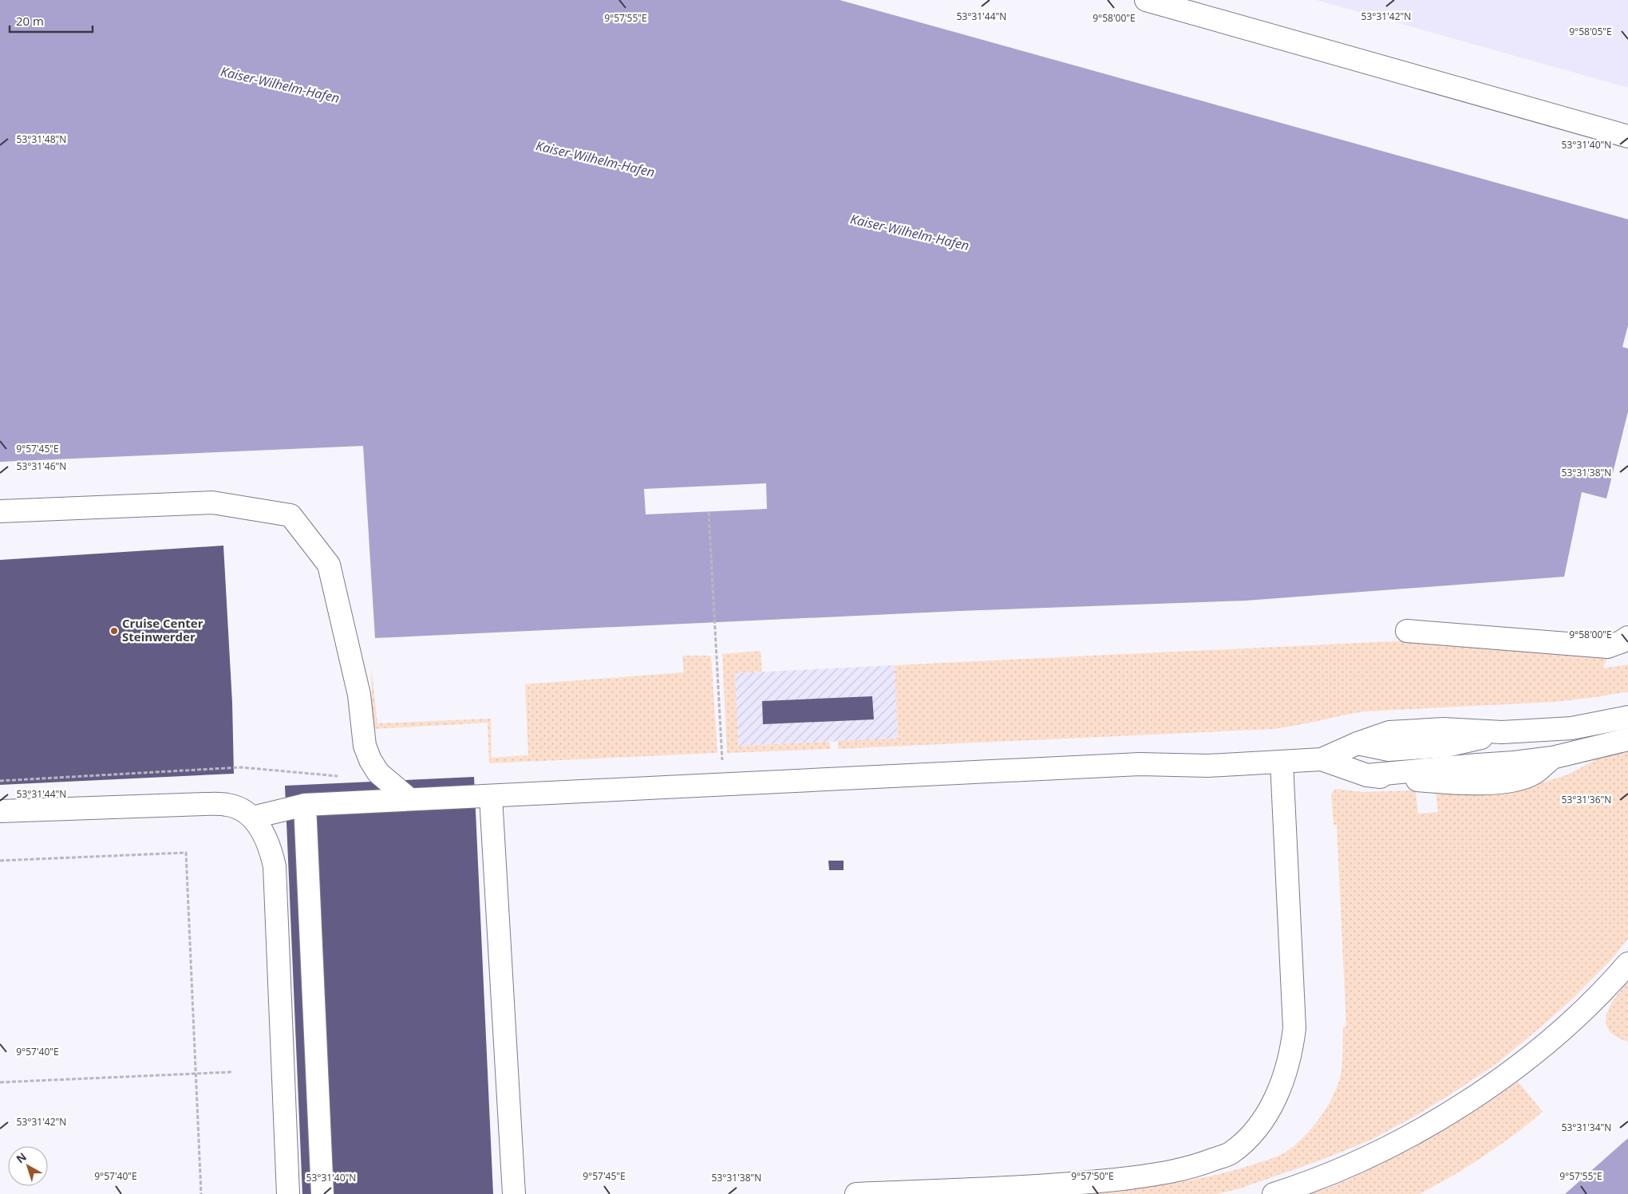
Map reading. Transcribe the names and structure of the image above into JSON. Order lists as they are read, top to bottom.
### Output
{
  "water": ["Kaiser-Wilhelm-Hafen"],
  "places": ["Cruise Center Steinwerder"],
  "scale_bar": "20 m",
  "north": "top left",
  "coordinates": [
    "53°31'44\"N",
    "53°31'42\"N",
    "9°57'55\"E",
    "9°58'00\"E",
    "9°58'05\"E",
    "53°31'48\"N",
    "53°31'40\"N",
    "9°57'45\"E",
    "53°31'46\"N",
    "53°31'38\"N",
    "53°31'36\"N",
    "9°57'40\"E",
    "53°31'34\"N",
    "9°57'50\"E"
  ]
}
